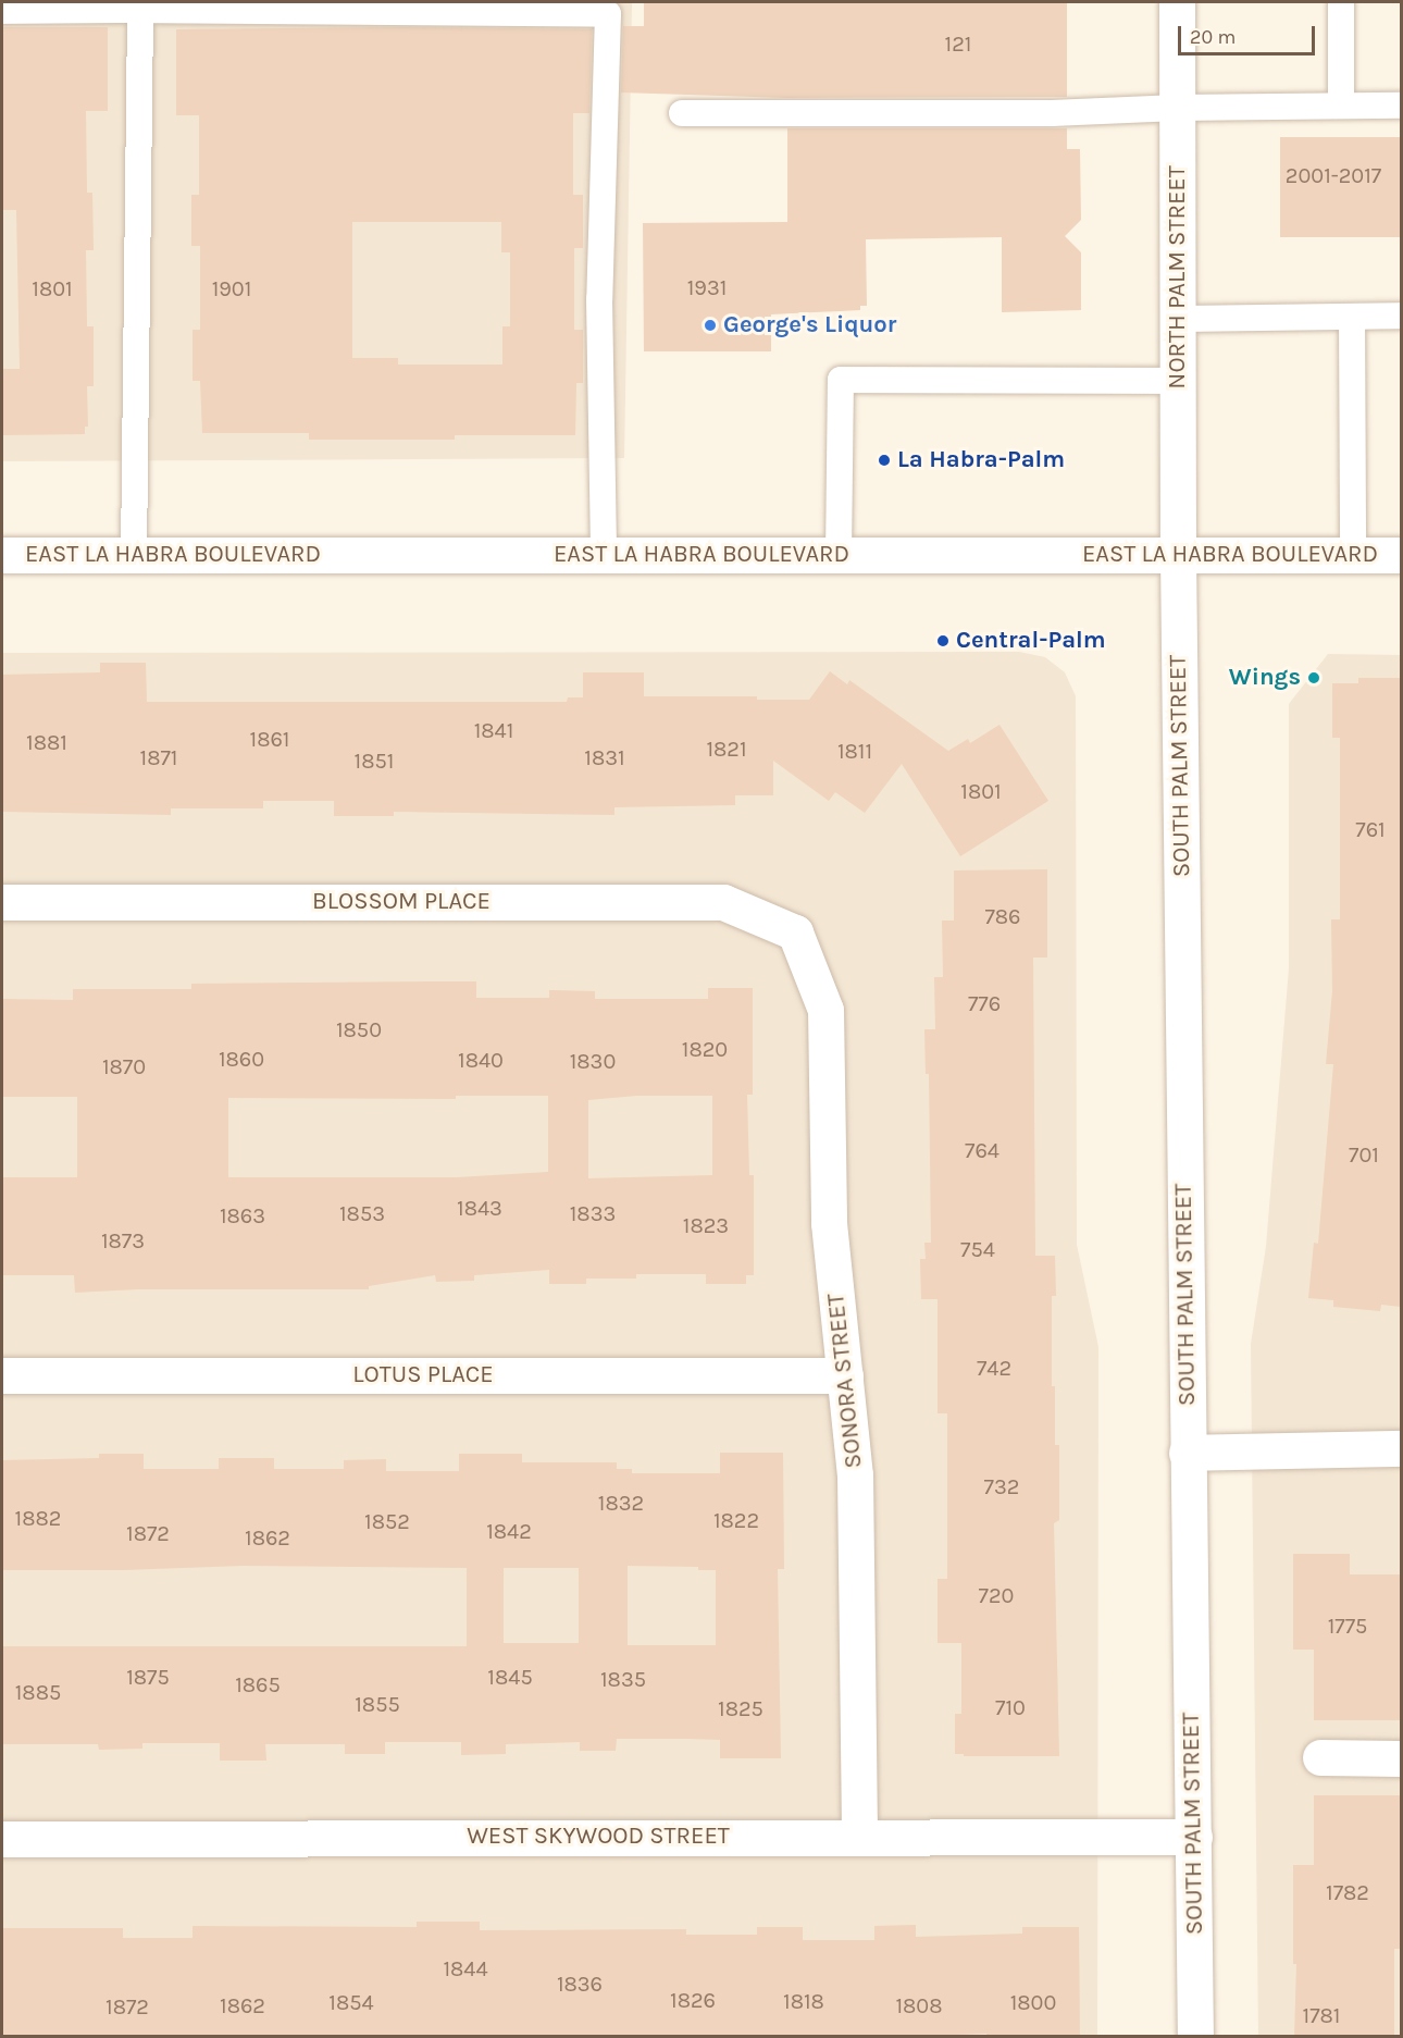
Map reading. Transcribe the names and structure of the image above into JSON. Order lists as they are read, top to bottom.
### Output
{
  "streets": {
    "street": [
      "NORTH PALM STREET",
      "EAST LA HABRA BOULEVARD",
      "SOUTH PALM STREET",
      "BLOSSOM PLACE",
      "LOTUS PLACE",
      "SONORA STREET",
      "WEST SKYWOOD STREET"
    ]
  },
  "crossings": [
    ["NORTH PALM STREET", "EAST LA HABRA BOULEVARD"],
    ["NORTH PALM STREET", "SOUTH PALM STREET"],
    ["EAST LA HABRA BOULEVARD", "SOUTH PALM STREET"],
    ["SOUTH PALM STREET", "WEST SKYWOOD STREET"],
    ["BLOSSOM PLACE", "SONORA STREET"],
    ["LOTUS PLACE", "SONORA STREET"],
    ["SONORA STREET", "WEST SKYWOOD STREET"]
  ],
  "places": [
    "George's Liquor",
    "La Habra-Palm",
    "Central-Palm",
    "Wings"
  ],
  "house_numbers": [
    "121",
    "2001-2017",
    "1931",
    "1801",
    "1901",
    "1841",
    "1861",
    "1881",
    "1821",
    "1811",
    "1871",
    "1831",
    "1851",
    "1801",
    "761",
    "786",
    "776",
    "1850",
    "1820",
    "1860",
    "1840",
    "1830",
    "1870",
    "764",
    "701",
    "1843",
    "1853",
    "1833",
    "1863",
    "1823",
    "1873",
    "754",
    "742",
    "732",
    "1832",
    "1882",
    "1822",
    "1852",
    "1842",
    "1872",
    "1862",
    "720",
    "1775",
    "1875",
    "1845",
    "1835",
    "1865",
    "1885",
    "1855",
    "710",
    "1825",
    "1782",
    "1844",
    "1836",
    "1826",
    "1818",
    "1854",
    "1800",
    "1862",
    "1808",
    "1872",
    "1781"
  ],
  "scale_bar": "20 m"
}
